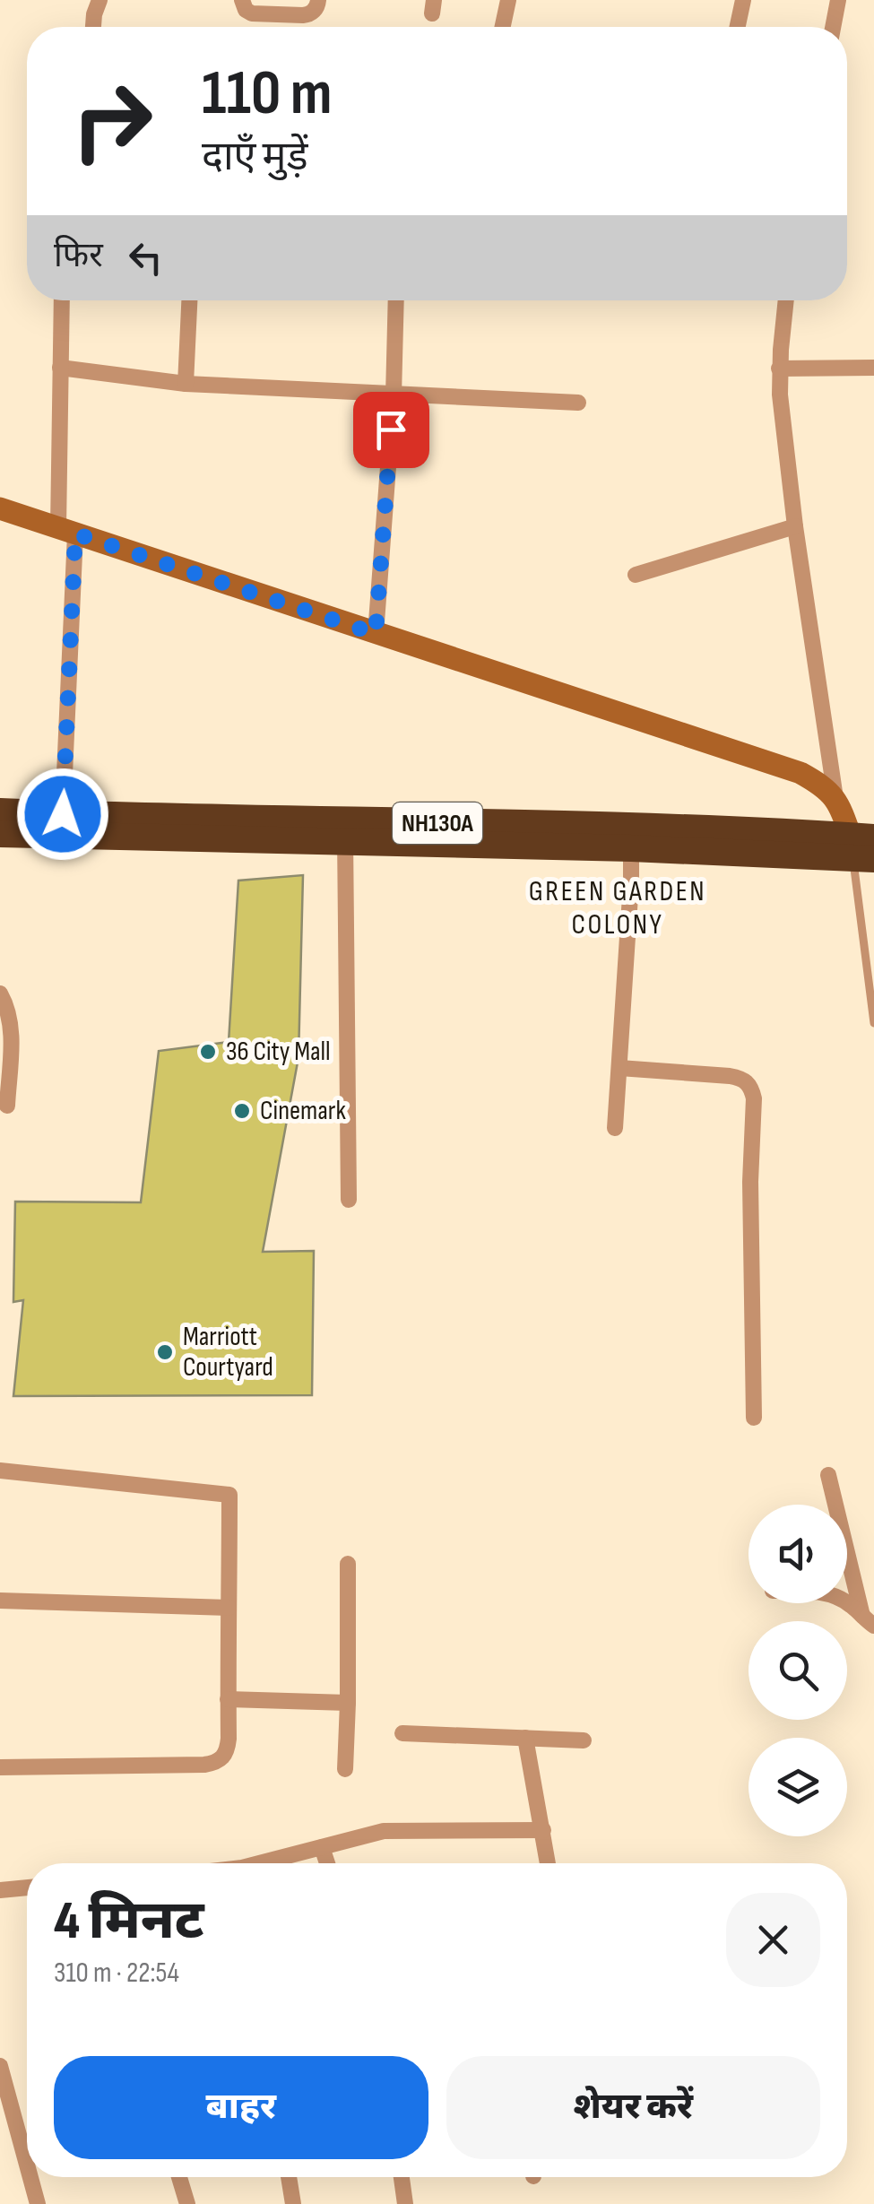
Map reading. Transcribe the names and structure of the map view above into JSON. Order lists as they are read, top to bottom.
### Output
{
  "streets": {
    "highway": ["NH130A"]
  },
  "districts": ["GREEN GARDEN COLONY"],
  "places": ["36 City Mall", "Cinemark", "Marriott Courtyard"],
  "page": {
    "turn": ["110 m", "दाएँ मुड़ें"],
    "then": "फिर",
    "heading": ["4 मिनट", "310 m · 22:54"],
    "buttons": ["बाहर", "शेयर करें"]
  }
}
